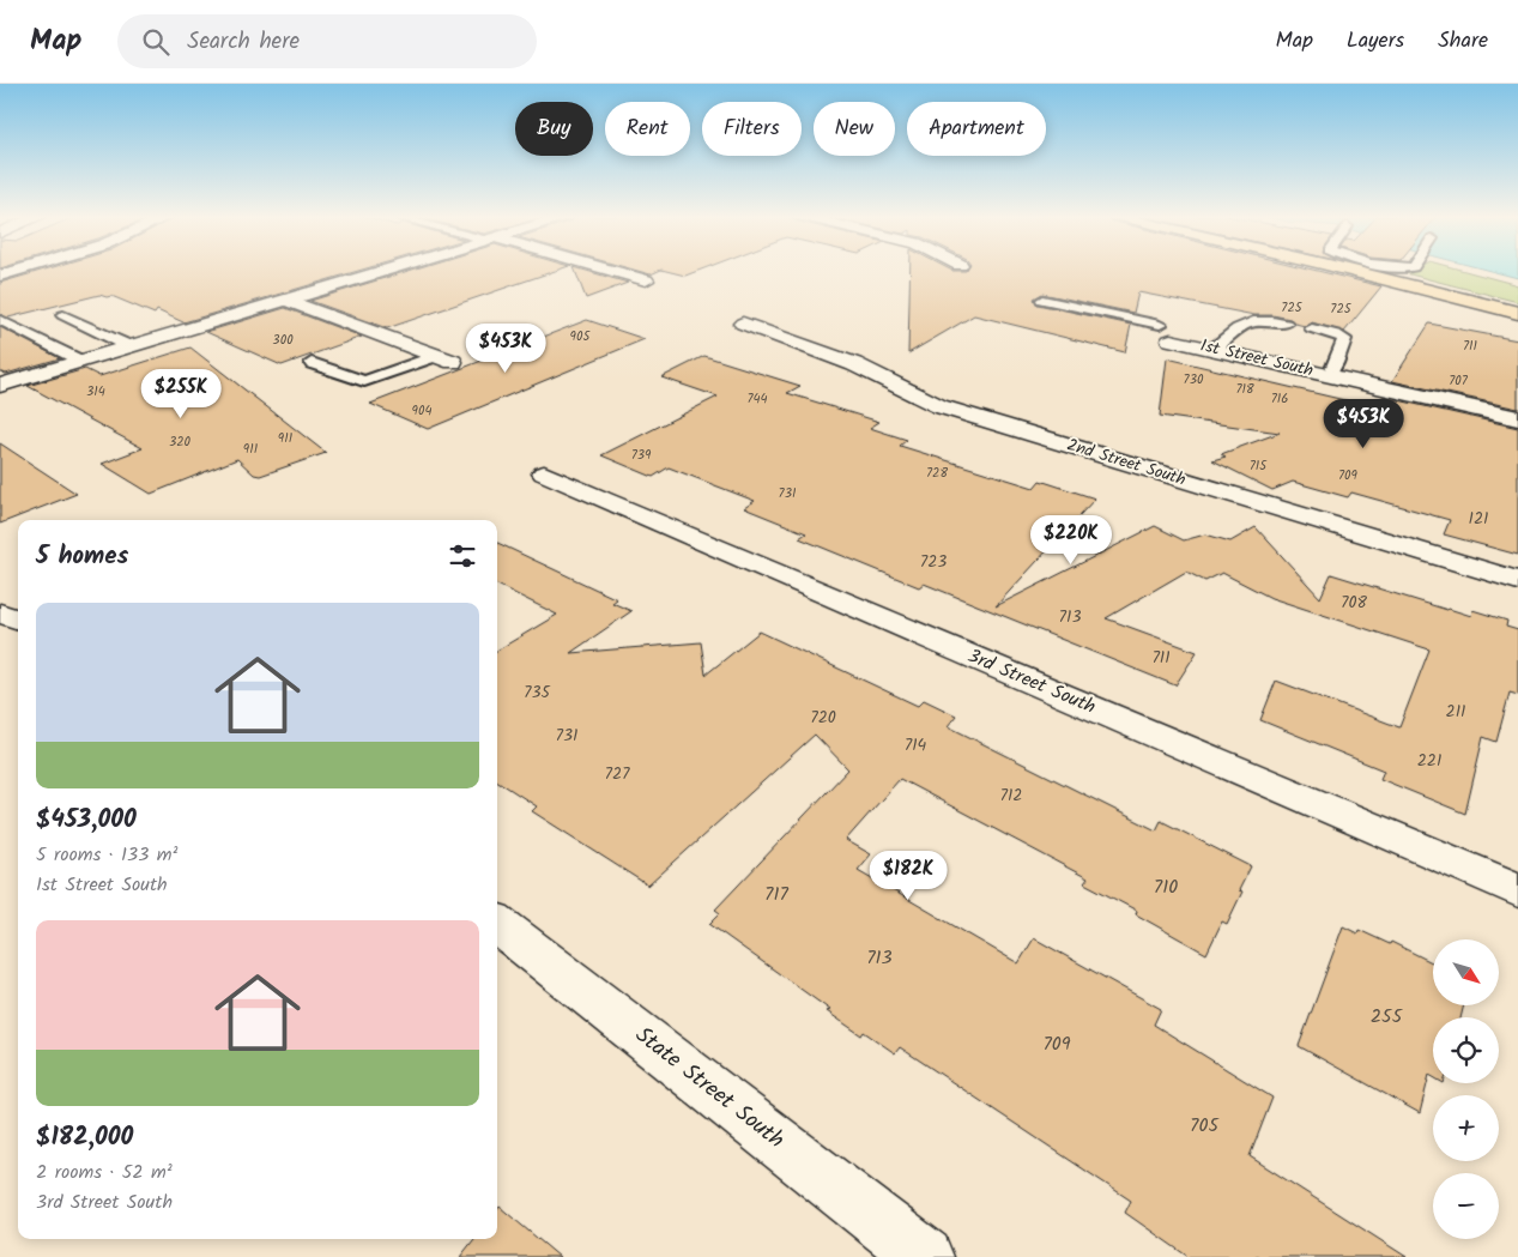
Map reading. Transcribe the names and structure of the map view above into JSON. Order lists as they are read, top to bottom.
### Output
{
  "streets": {
    "street": [
      "1st Street South",
      "2nd Street South",
      "3rd Street South",
      "State Street South"
    ]
  },
  "house_numbers": [
    "725",
    "725",
    "905",
    "300",
    "711",
    "730",
    "707",
    "718",
    "314",
    "744",
    "716",
    "904",
    "911",
    "320",
    "911",
    "739",
    "715",
    "728",
    "709",
    "731",
    "121",
    "723",
    "708",
    "713",
    "711",
    "735",
    "211",
    "720",
    "731",
    "714",
    "221",
    "727",
    "712",
    "710",
    "717",
    "713",
    "255",
    "709",
    "705"
  ],
  "north": "bottom right",
  "page": {
    "header": "Map",
    "search": "Search here",
    "nav": ["Map", "Layers", "Share"],
    "chip": [
      "Buy",
      "Rent",
      "Filters",
      "New",
      "Apartment"
    ],
    "price": [
      "$453K",
      "$255K",
      "$453K",
      "$220K",
      "$182K"
    ],
    "heading": "5 homes",
    "list": [
      {
        "name": "$453,000",
        "note": "5 rooms · 133 m² · 1st Street South"
      },
      {
        "name": "$182,000",
        "note": "2 rooms · 52 m² · 3rd Street South"
      }
    ],
    "map_buttons": ["+", "−"]
  }
}
